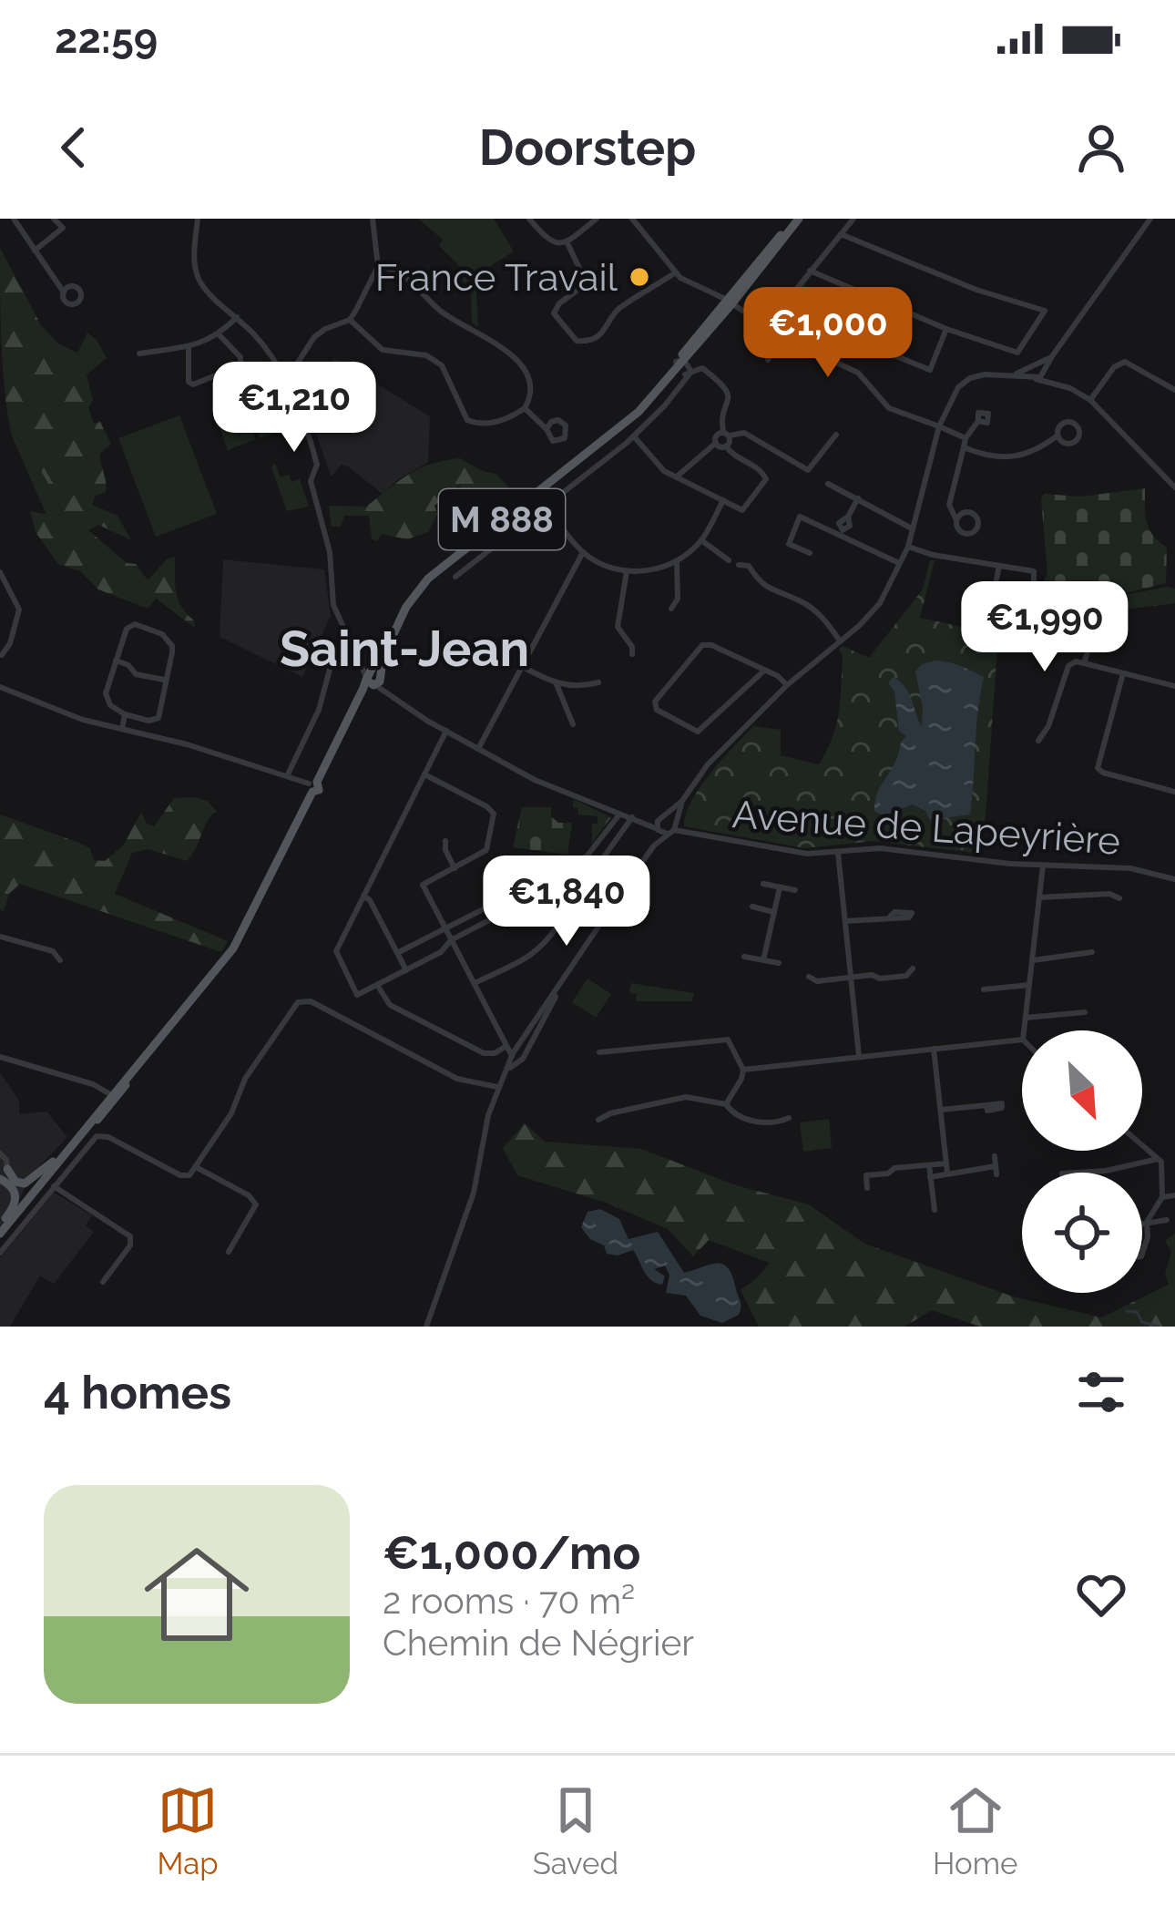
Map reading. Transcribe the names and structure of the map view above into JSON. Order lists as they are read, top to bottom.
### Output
{
  "streets": {
    "main road": ["M 888"],
    "street": ["Avenue de Lapeyrière"]
  },
  "districts": ["Saint-Jean"],
  "places": ["France Travail"],
  "north": "bottom right",
  "page": {
    "status": "22:59",
    "header": "Doorstep",
    "price": [
      "€1,000",
      "€1,210",
      "€1,990",
      "€1,840"
    ],
    "heading": "4 homes",
    "list": [
      {
        "name": "€1,000/mo",
        "note": "2 rooms · 70 m² · Chemin de Négrier"
      }
    ],
    "tabs": ["Map", "Saved", "Home"]
  }
}
